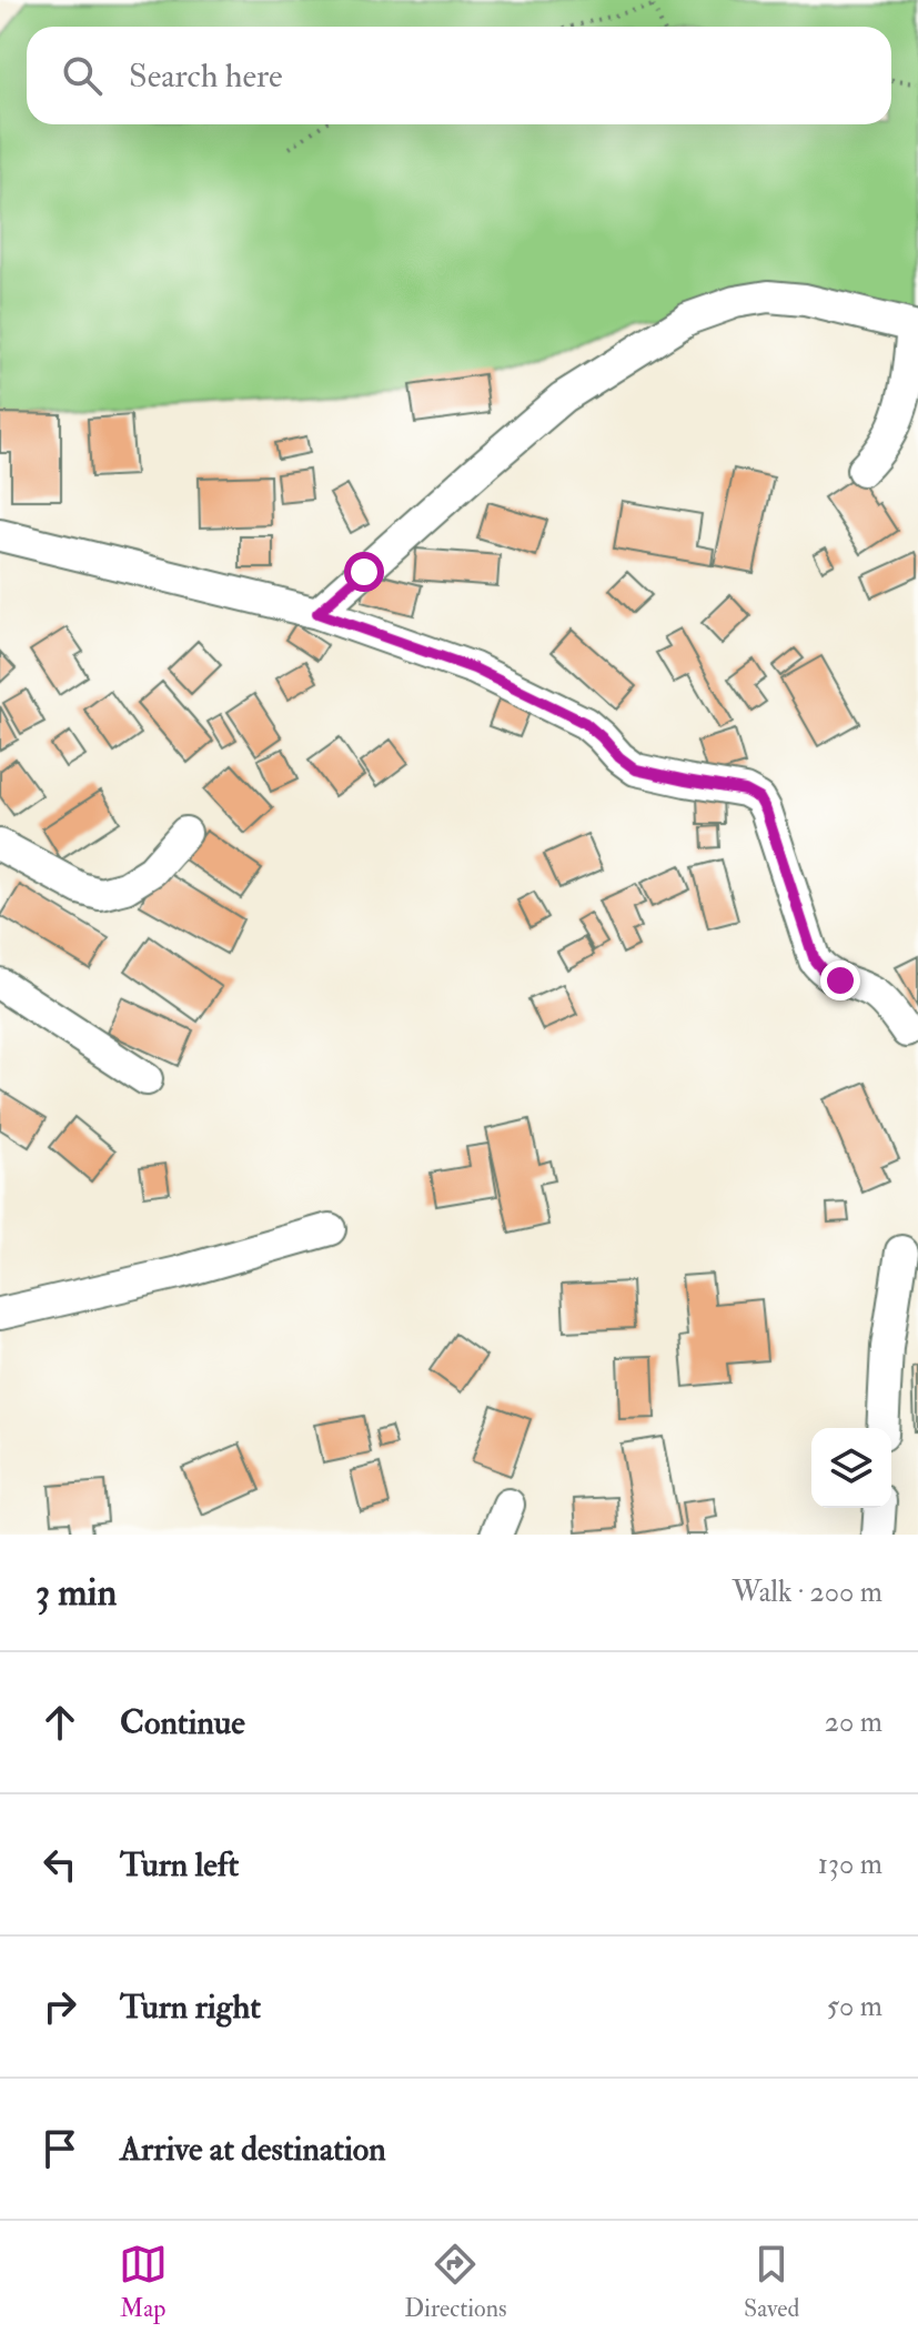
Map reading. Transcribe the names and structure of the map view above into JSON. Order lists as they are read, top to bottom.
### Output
{
  "page": {
    "search": "Search here",
    "heading": ["3 min", "Walk · 200 m"],
    "list": [
      ["Continue", "20 m"],
      ["Turn left", "130 m"],
      ["Turn right", "50 m"],
      "Arrive at destination"
    ],
    "nav": ["Map", "Directions", "Saved"]
  }
}
